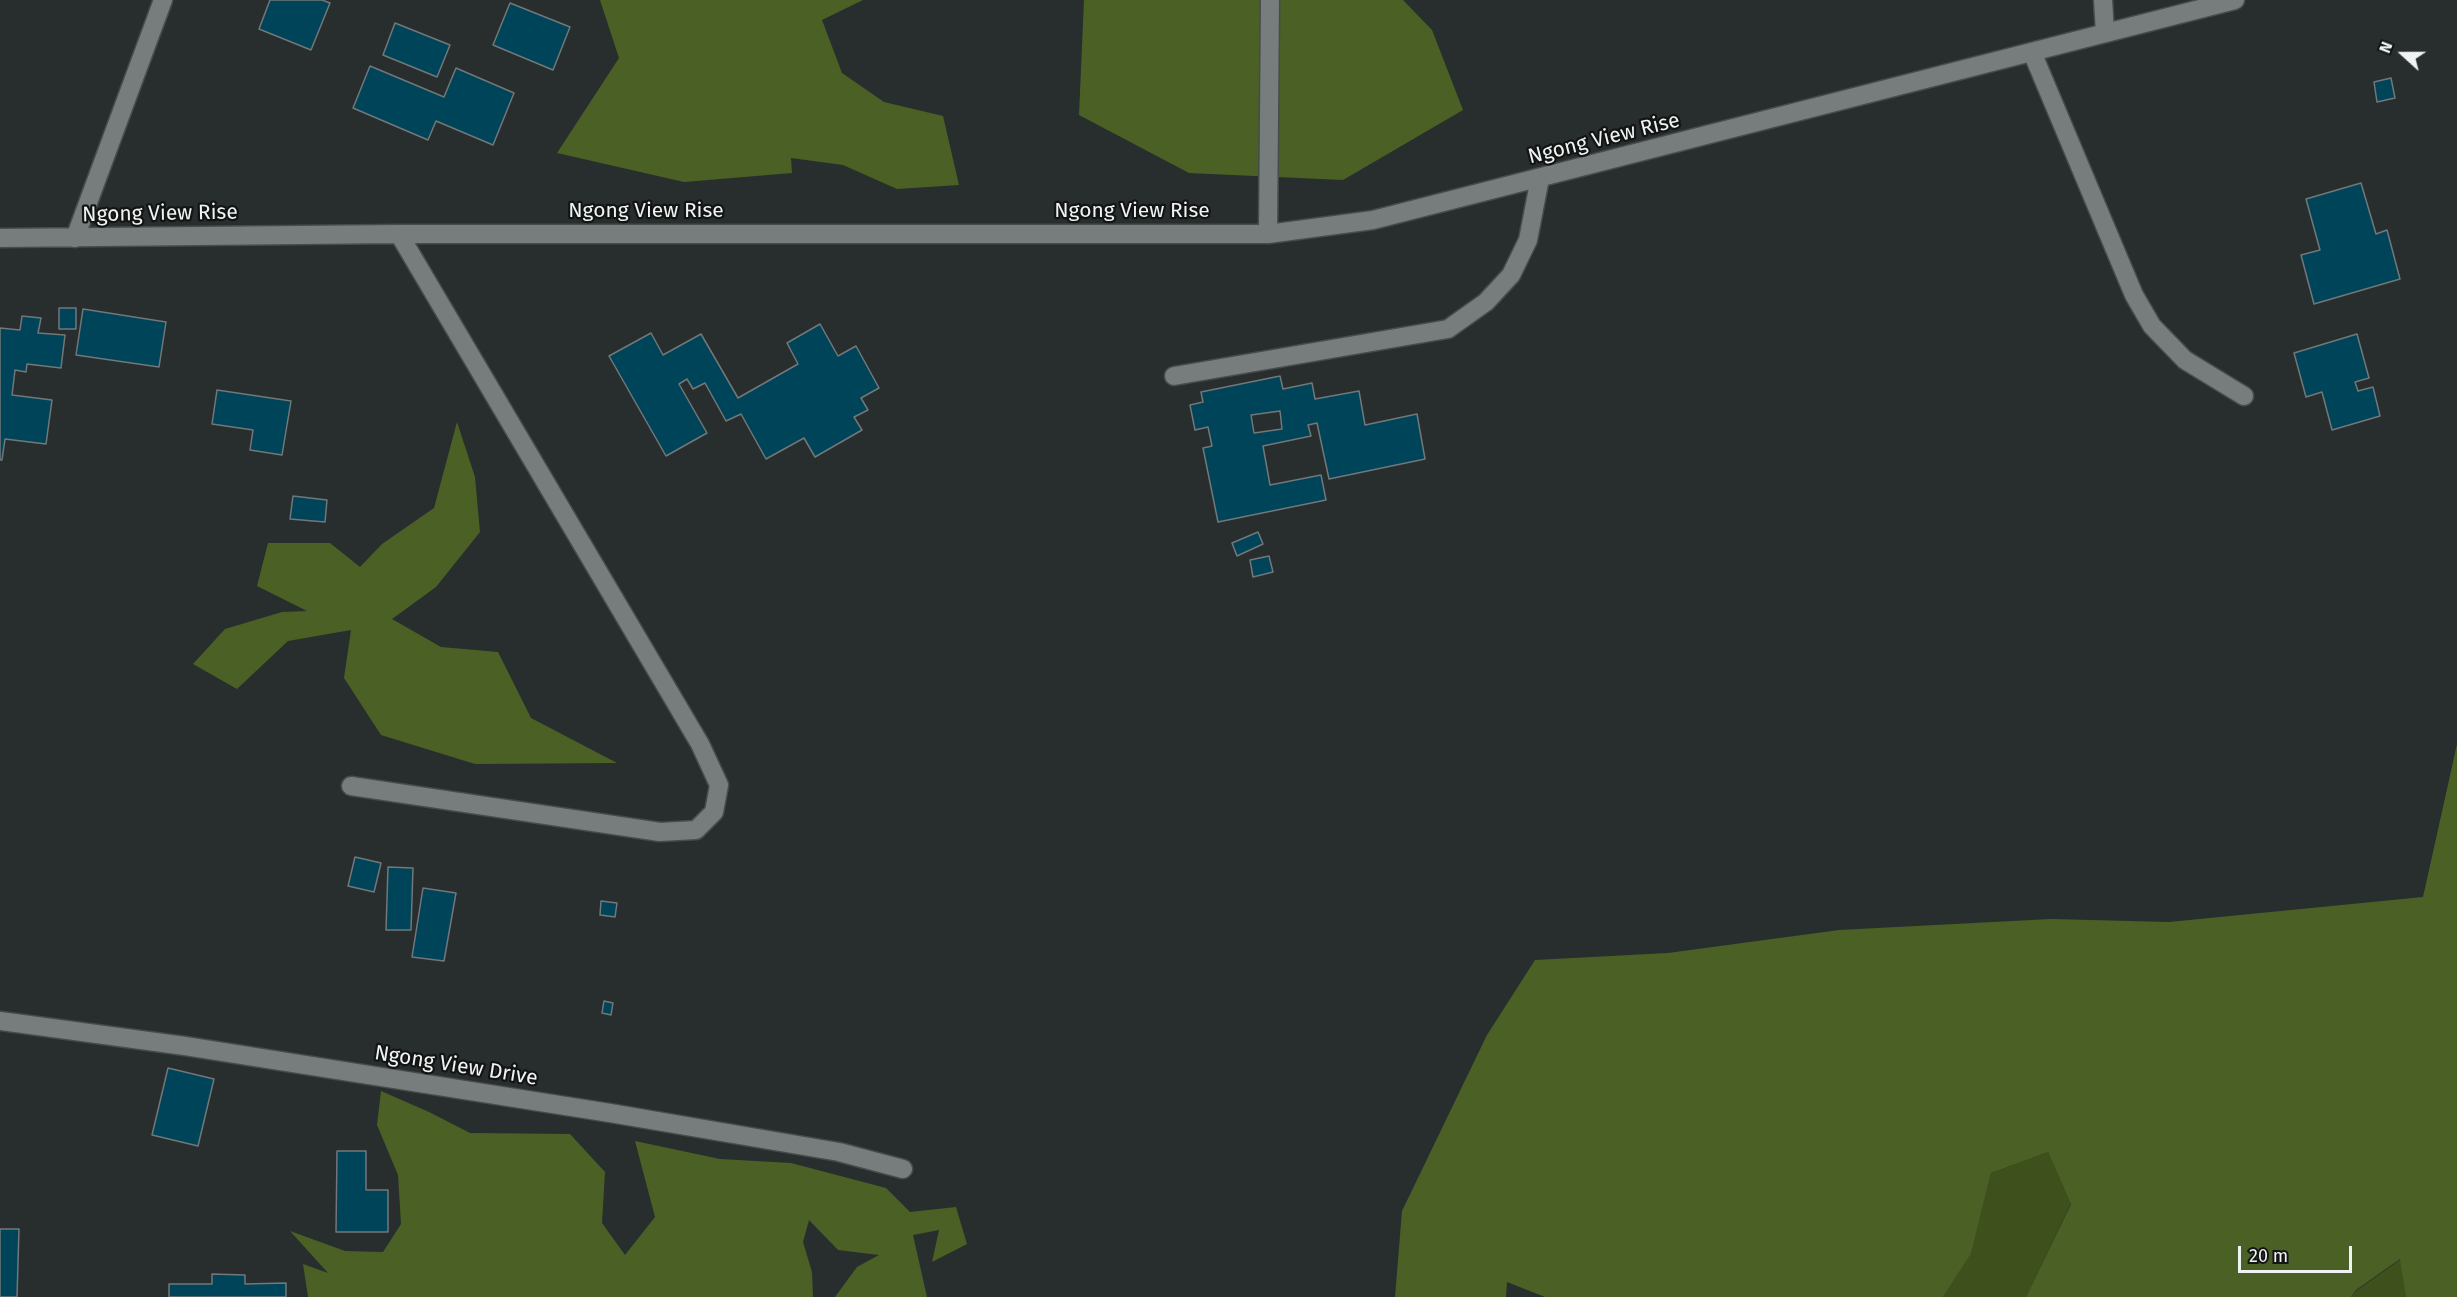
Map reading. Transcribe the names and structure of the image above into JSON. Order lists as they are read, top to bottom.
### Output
{
  "streets": {
    "street": ["Ngong View Rise", "Ngong View Drive"]
  },
  "scale_bar": "20 m",
  "north": "left"
}
